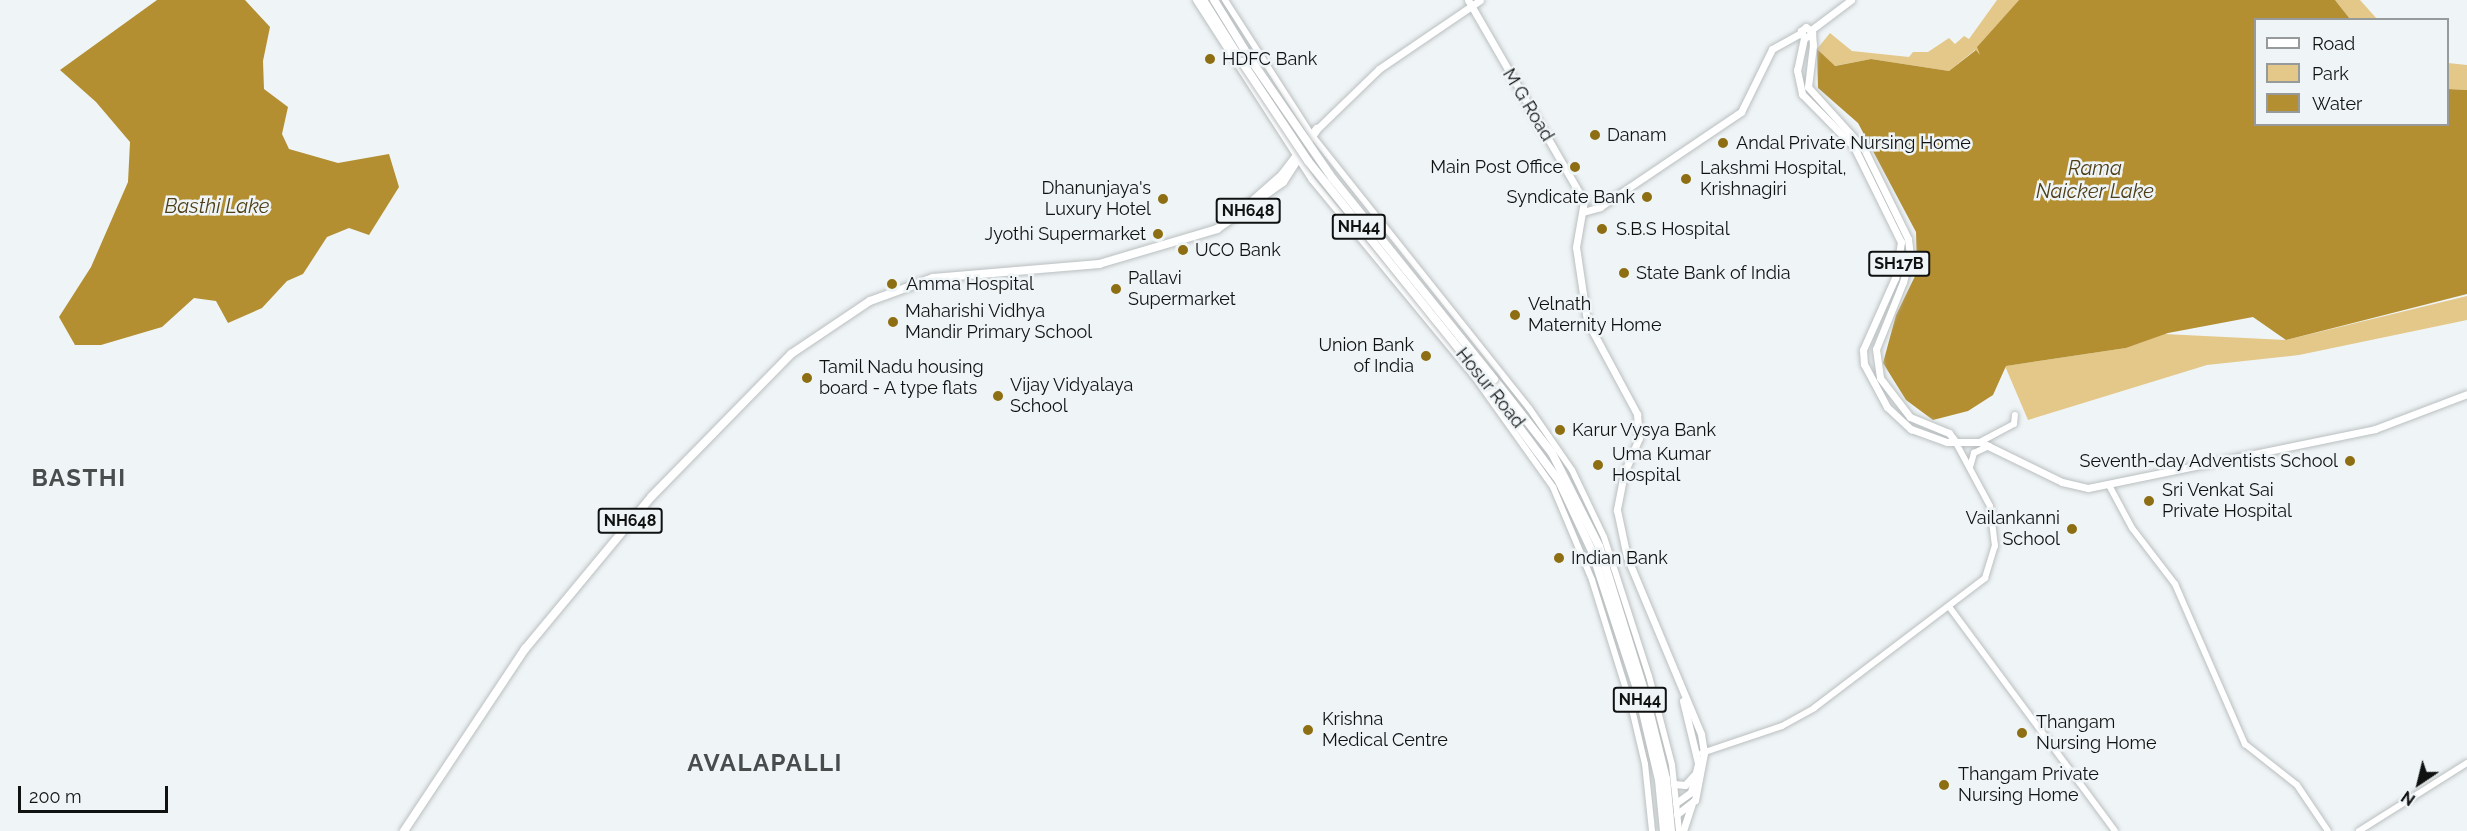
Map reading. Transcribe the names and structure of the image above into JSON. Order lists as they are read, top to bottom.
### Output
{
  "streets": {
    "highway": ["NH648", "NH44", "Hosur Road"],
    "main road": ["M G Road", "SH17B"]
  },
  "districts": ["BASTHI", "AVALAPALLI"],
  "water": ["Rama Naicker Lake", "Basthi Lake"],
  "places": [
    "HDFC Bank",
    "Danam",
    "Andal Private Nursing Home",
    "Main Post Office",
    "Lakshmi Hospital, Krishnagiri",
    "Syndicate Bank",
    "Dhanunjaya's Luxury Hotel",
    "S.B.S Hospital",
    "Jyothi Supermarket",
    "UCO Bank",
    "State Bank of India",
    "Amma Hospital",
    "Pallavi Supermarket",
    "Velnath Maternity Home",
    "Maharishi Vidhya Mandir Primary School",
    "Union Bank of India",
    "Tamil Nadu housing board - A type flats",
    "Vijay Vidyalaya School",
    "Karur Vysya Bank",
    "Seventh-day Adventists School",
    "Uma Kumar Hospital",
    "Sri Venkat Sai Private Hospital",
    "Vailankanni School",
    "Indian Bank",
    "Krishna Medical Centre",
    "Thangam Nursing Home",
    "Thangam Private Nursing Home"
  ],
  "legend": ["Road", "Park", "Water"],
  "scale_bar": "200 m",
  "north": "bottom left"
}
